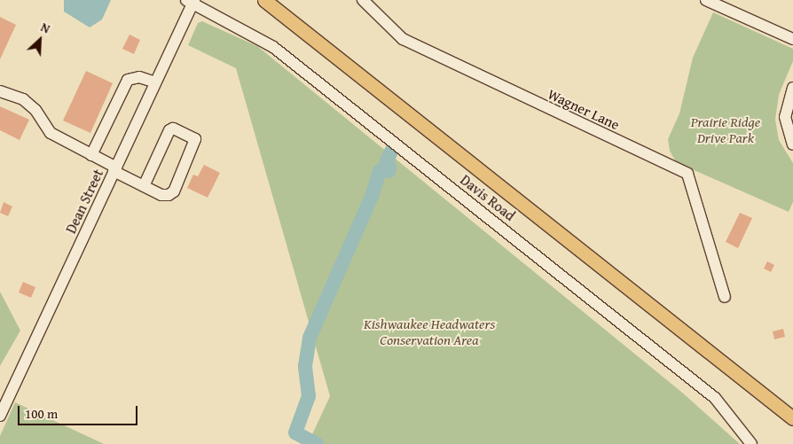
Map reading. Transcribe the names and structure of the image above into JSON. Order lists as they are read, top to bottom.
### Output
{
  "streets": {
    "street": ["Wagner Lane", "Davis Road", "Dean Street"]
  },
  "crossings": [
    ["Davis Road", "Dean Street"]
  ],
  "parks": ["Prairie Ridge Drive Park", "Kishwaukee Headwaters Conservation Area"],
  "scale_bar": "100 m",
  "north": "top right"
}
